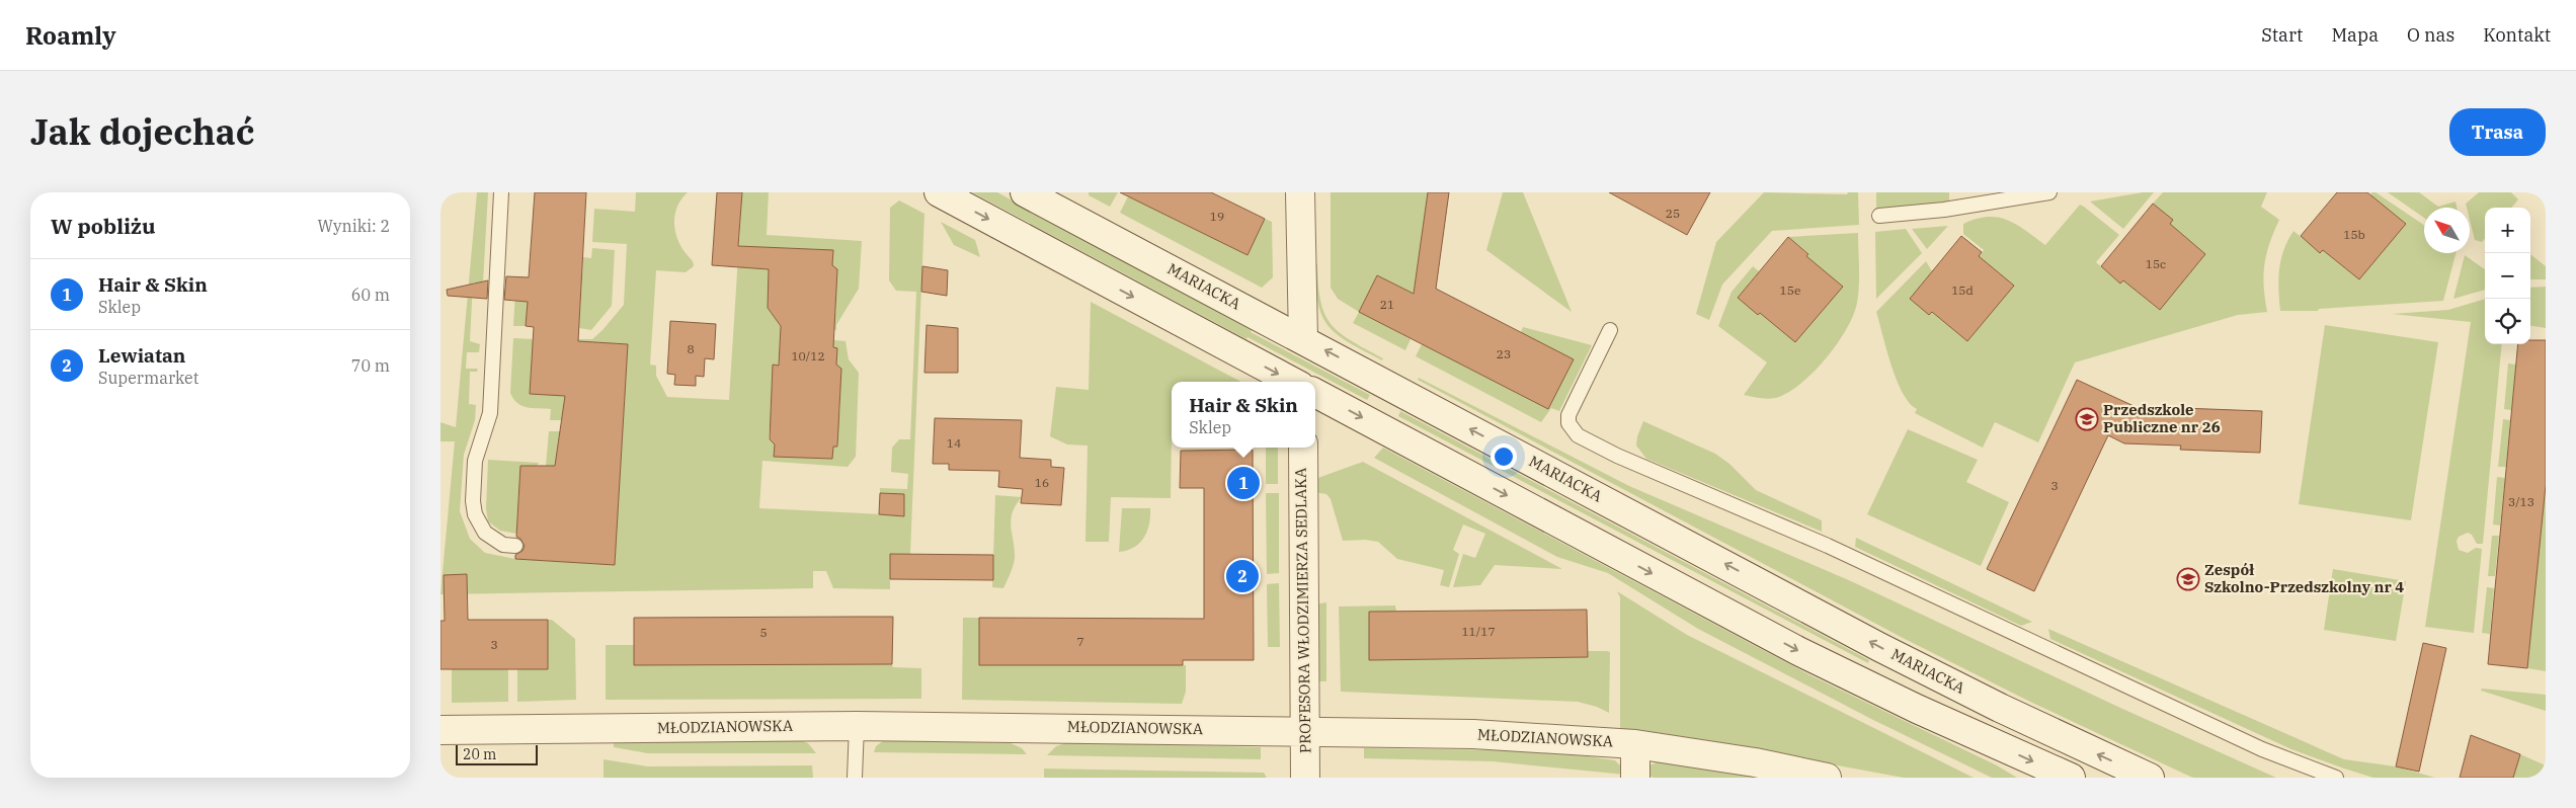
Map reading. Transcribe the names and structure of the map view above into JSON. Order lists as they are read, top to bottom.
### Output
{
  "streets": {
    "main road": ["MARIACKA", "PROFESORA WŁODZIMIERZA SEDLAKA", "MŁODZIANOWSKA"]
  },
  "crossings": [
    ["PROFESORA WŁODZIMIERZA SEDLAKA", "MŁODZIANOWSKA"]
  ],
  "places": {
    "school or university": ["Przedszkole Publiczne nr 26", "Zespół Szkolno-Przedszkolny nr 4"]
  },
  "house_numbers": [
    "25",
    "19",
    "15b",
    "15c",
    "15e",
    "15d",
    "21",
    "8",
    "23",
    "10/12",
    "14",
    "16",
    "3",
    "3/13",
    "11/17",
    "5",
    "7",
    "3"
  ],
  "scale_bar": "20 m",
  "north": "top left",
  "page": {
    "header": "Roamly",
    "nav": [
      "Start",
      "Mapa",
      "O nas",
      "Kontakt"
    ],
    "title": "Jak dojechać",
    "buttons": "Trasa",
    "heading": ["W pobliżu", "Wyniki: 2"],
    "map_buttons": ["+", "−"],
    "list": [
      {
        "mark": "1",
        "name": "Hair & Skin",
        "note": "Sklep",
        "value": "60 m"
      },
      {
        "mark": "2",
        "name": "Lewiatan",
        "note": "Supermarket",
        "value": "70 m"
      }
    ],
    "popup": ["Hair & Skin", "Sklep"],
    "pins": ["1", "2"],
    "scale": "20 m"
  }
}
